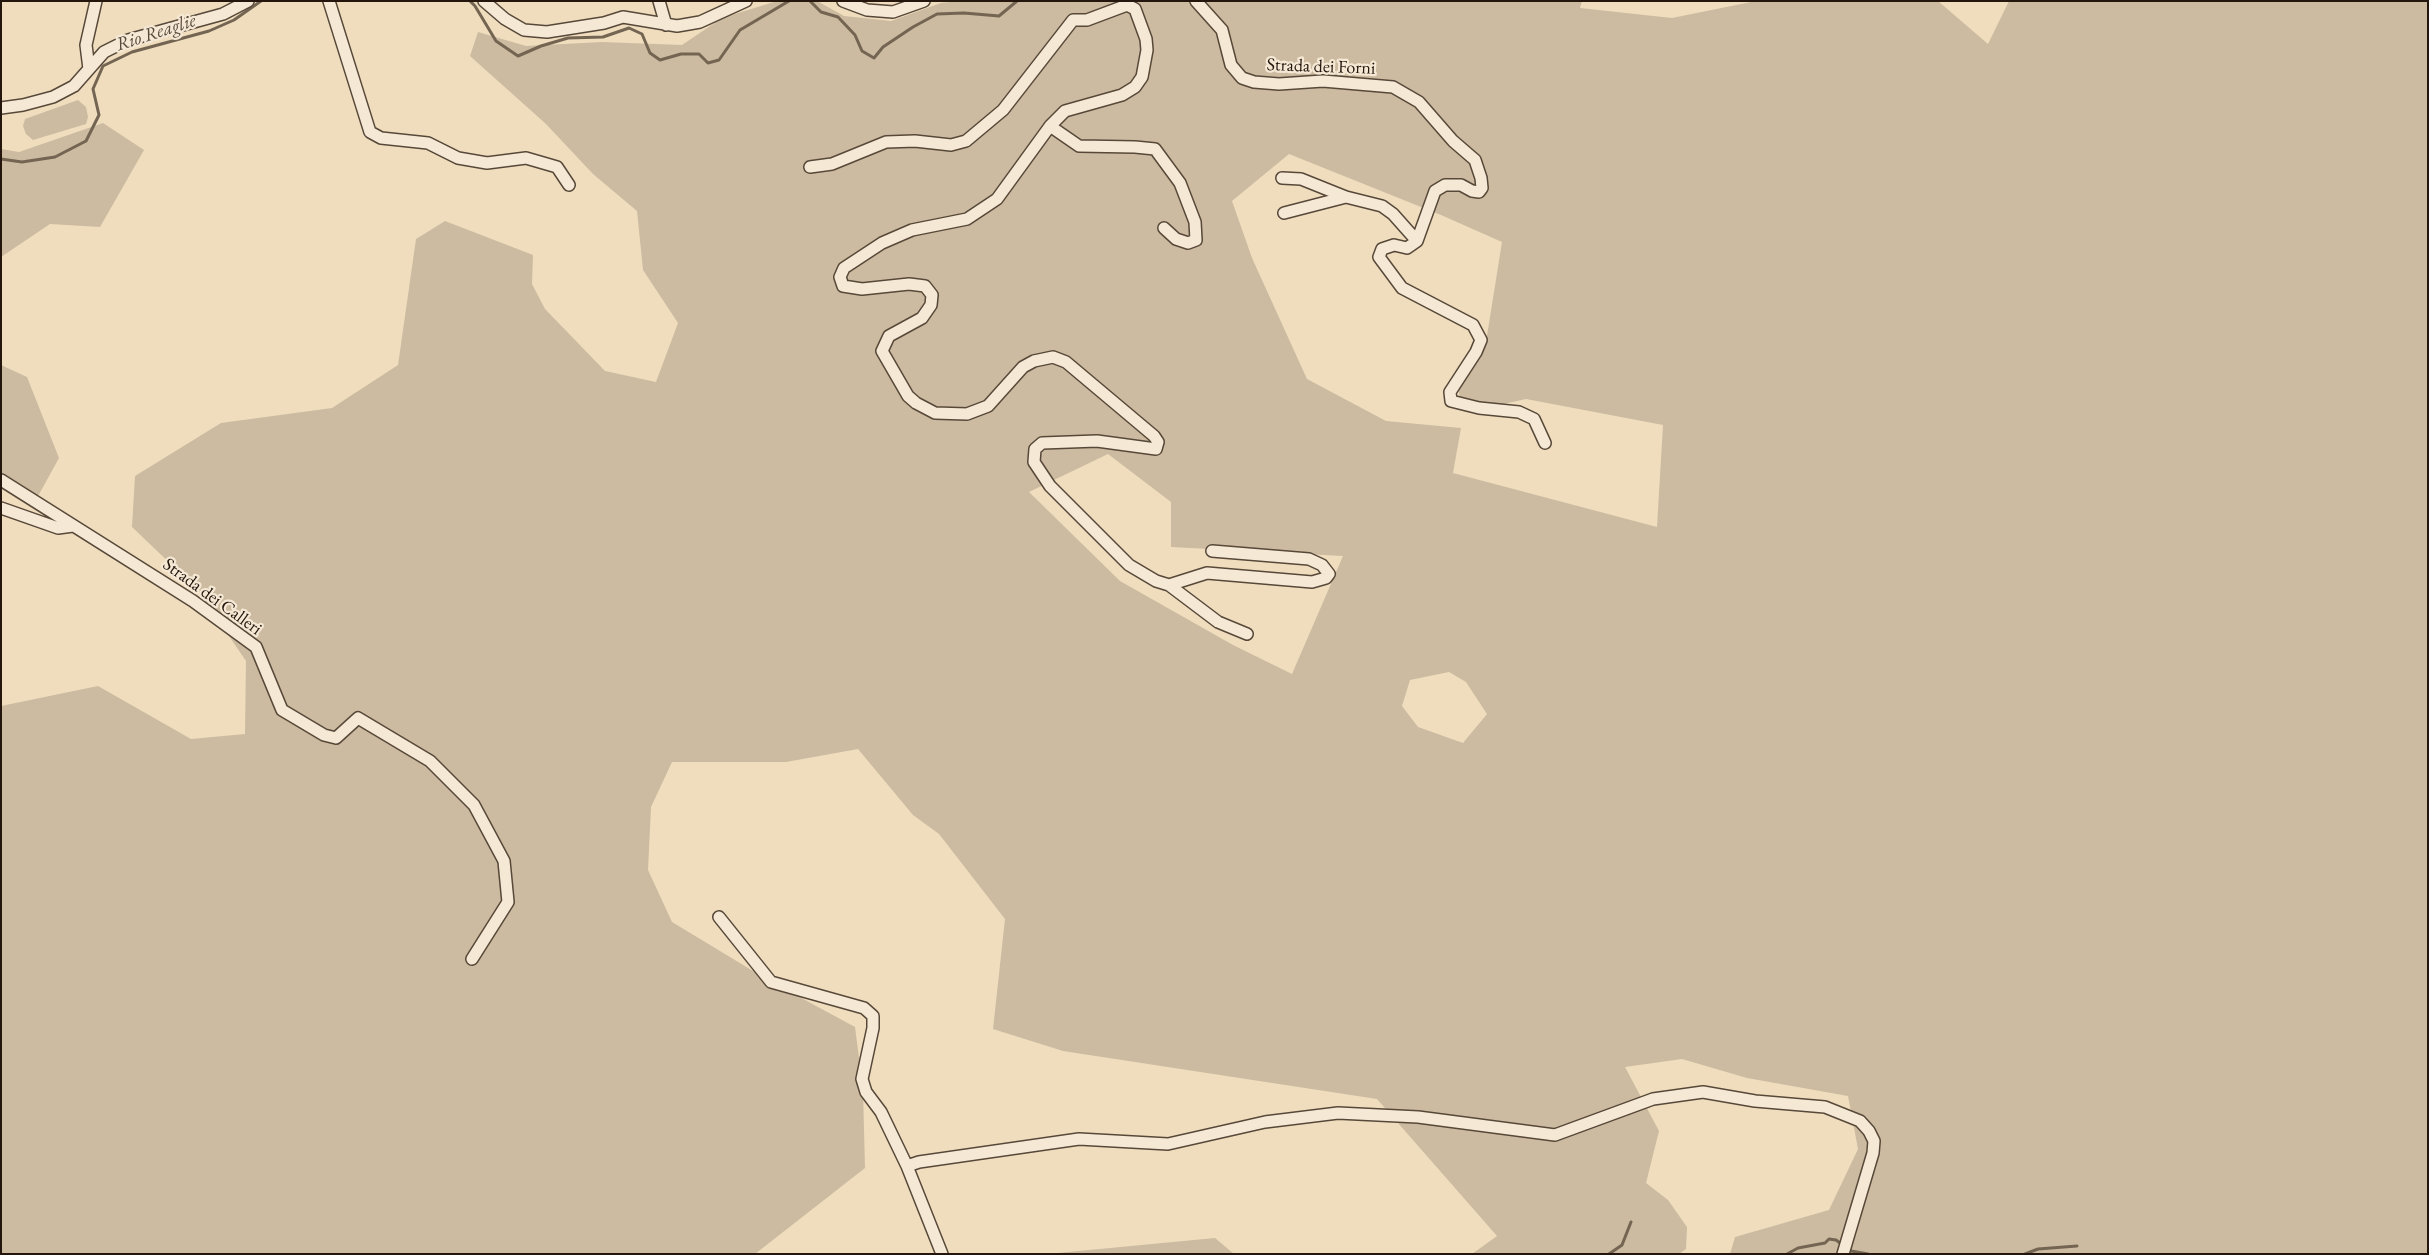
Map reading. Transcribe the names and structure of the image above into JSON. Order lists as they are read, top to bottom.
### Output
{
  "streets": {
    "street": ["Strada dei Forni", "Strada dei Calleri"]
  },
  "water": ["Rio Reaglie"]
}
